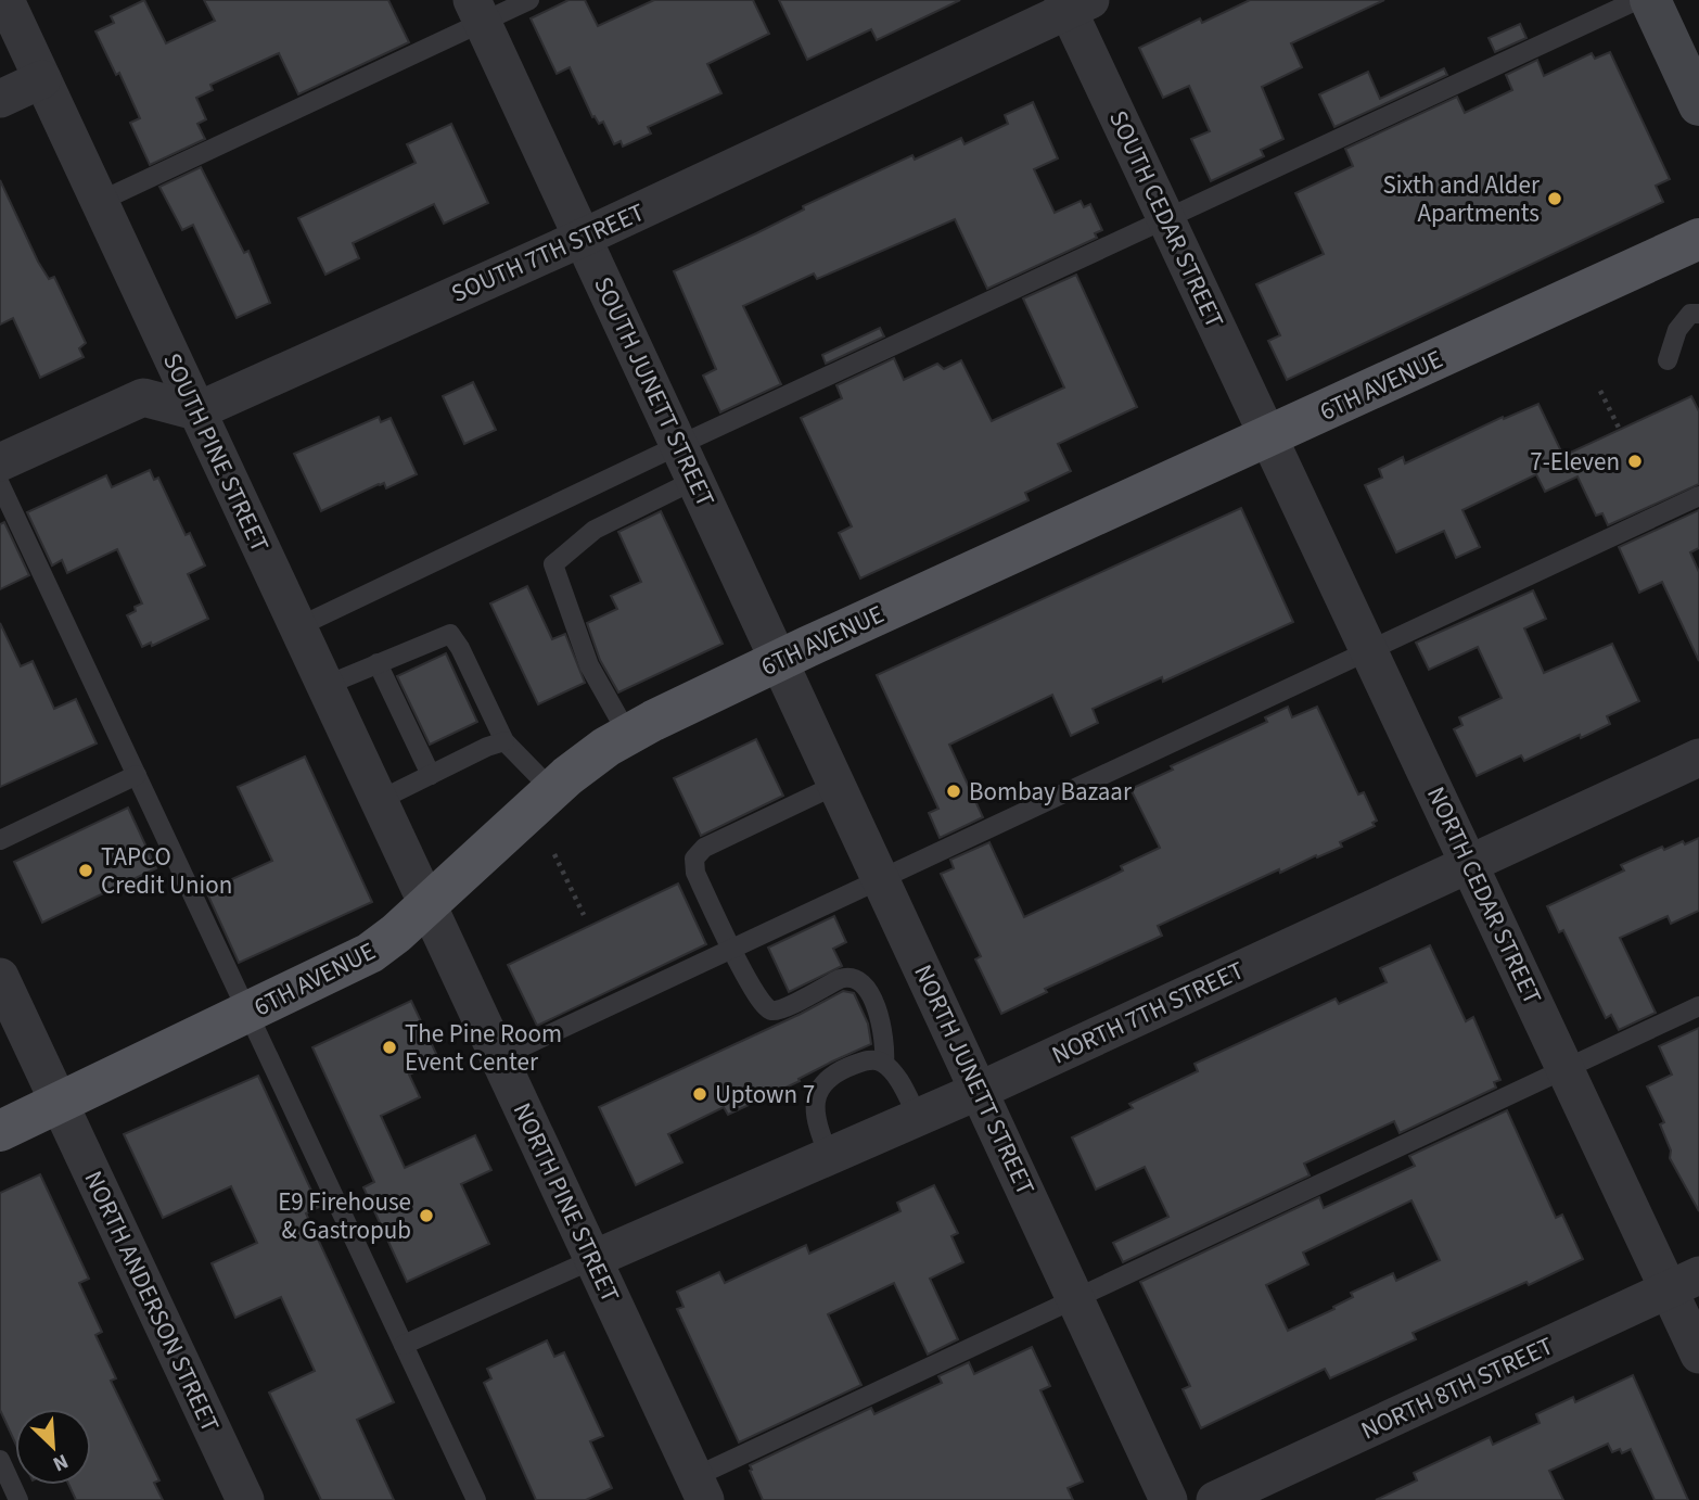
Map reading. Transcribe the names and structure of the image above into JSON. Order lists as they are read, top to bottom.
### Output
{
  "streets": {
    "main road": ["6TH AVENUE"],
    "street": [
      "SOUTH CEDAR STREET",
      "SOUTH 7TH STREET",
      "SOUTH JUNETT STREET",
      "SOUTH PINE STREET",
      "NORTH CEDAR STREET",
      "NORTH 7TH STREET",
      "NORTH JUNETT STREET",
      "NORTH PINE STREET",
      "NORTH ANDERSON STREET",
      "NORTH 8TH STREET"
    ]
  },
  "crossings": [
    ["SOUTH CEDAR STREET", "SOUTH 7TH STREET"],
    ["SOUTH CEDAR STREET", "6TH AVENUE"],
    ["SOUTH CEDAR STREET", "NORTH CEDAR STREET"],
    ["SOUTH 7TH STREET", "SOUTH JUNETT STREET"],
    ["SOUTH 7TH STREET", "SOUTH PINE STREET"],
    ["6TH AVENUE", "SOUTH JUNETT STREET"],
    ["6TH AVENUE", "SOUTH PINE STREET"],
    ["6TH AVENUE", "NORTH CEDAR STREET"],
    ["6TH AVENUE", "NORTH JUNETT STREET"],
    ["6TH AVENUE", "NORTH PINE STREET"],
    ["6TH AVENUE", "NORTH ANDERSON STREET"],
    ["SOUTH JUNETT STREET", "NORTH JUNETT STREET"],
    ["SOUTH PINE STREET", "NORTH PINE STREET"],
    ["NORTH CEDAR STREET", "NORTH 7TH STREET"],
    ["NORTH CEDAR STREET", "NORTH 8TH STREET"],
    ["NORTH 7TH STREET", "NORTH JUNETT STREET"],
    ["NORTH 7TH STREET", "NORTH PINE STREET"]
  ],
  "places": [
    "Sixth and Alder Apartments",
    "7-Eleven",
    "Bombay Bazaar",
    "TAPCO Credit Union",
    "The Pine Room Event Center",
    "Uptown 7",
    "E9 Firehouse & Gastropub"
  ],
  "north": "bottom right"
}
